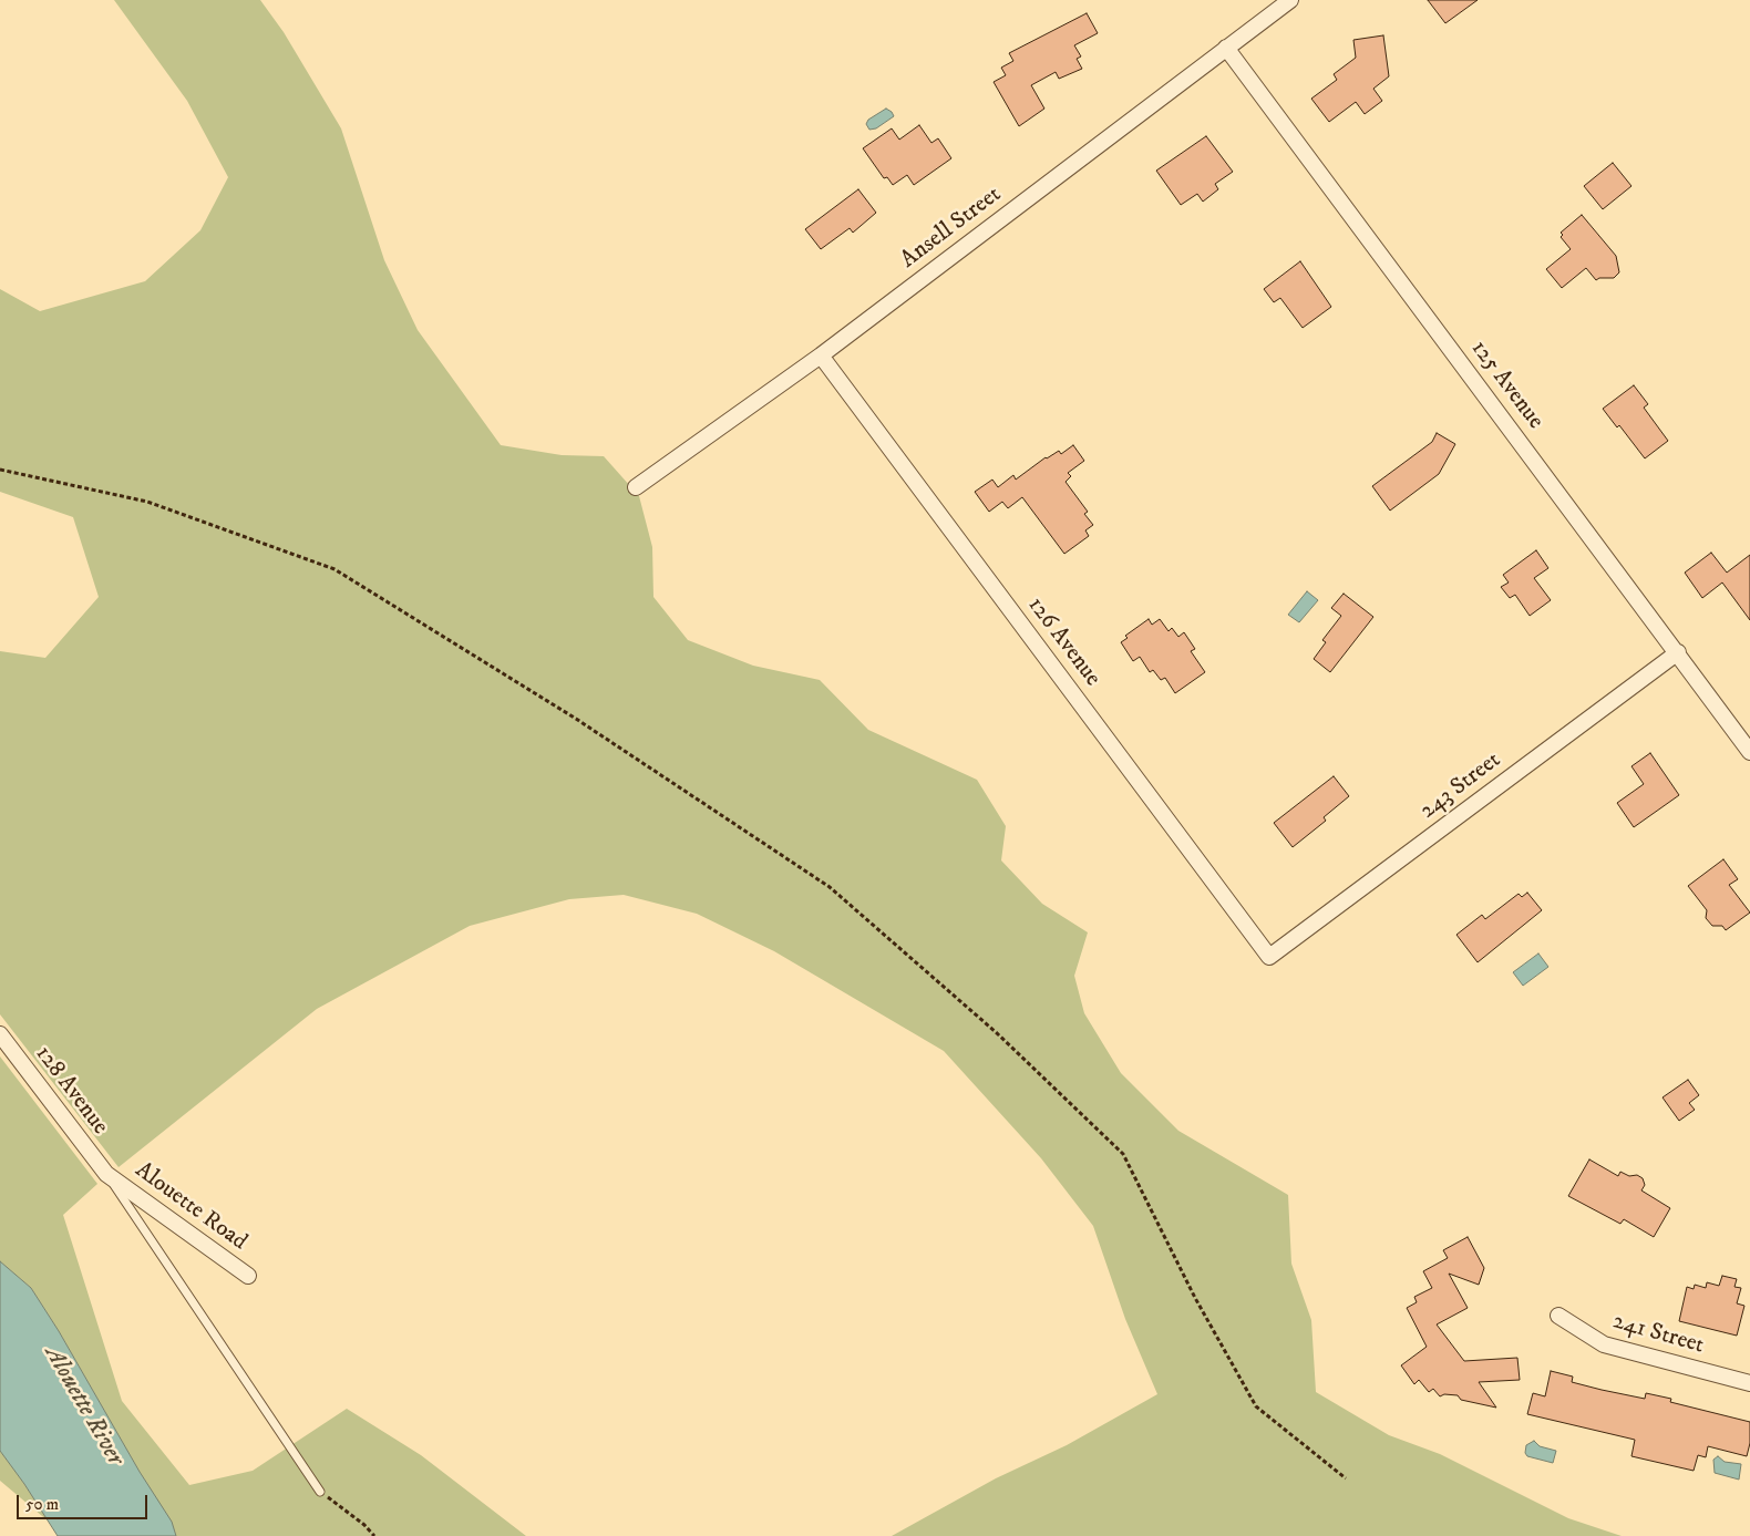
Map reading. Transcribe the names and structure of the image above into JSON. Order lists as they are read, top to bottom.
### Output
{
  "streets": {
    "street": [
      "Ansell Street",
      "125 Avenue",
      "126 Avenue",
      "243 Street",
      "128 Avenue",
      "Alouette Road",
      "241 Street"
    ]
  },
  "crossings": [
    ["Ansell Street", "125 Avenue"],
    ["Ansell Street", "126 Avenue"],
    ["125 Avenue", "243 Street"],
    ["126 Avenue", "243 Street"],
    ["128 Avenue", "Alouette Road"]
  ],
  "water": ["Alouette River"],
  "scale_bar": "50 m"
}
